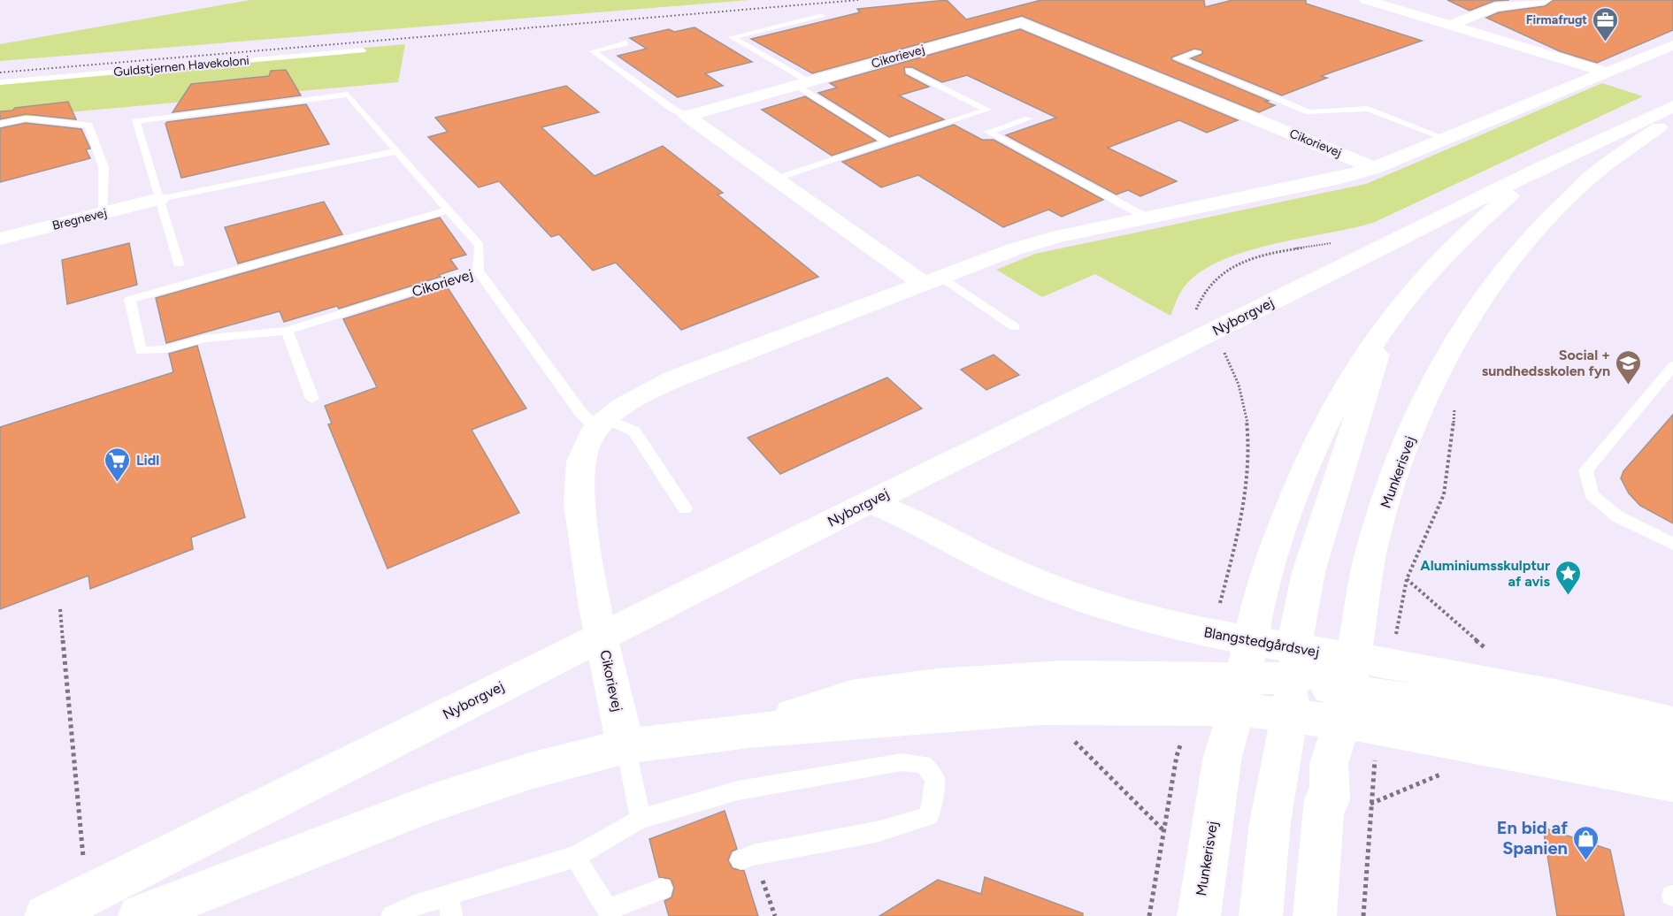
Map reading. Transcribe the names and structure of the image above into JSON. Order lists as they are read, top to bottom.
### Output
{
  "streets": {
    "street": [
      "Cikorievej",
      "Bregnevej",
      "Nyborgvej",
      "Munkerisvej",
      "Blangstedgårdsvej"
    ],
    "lane": ["Guldstjernen Havekoloni"]
  },
  "crossings": [
    ["Cikorievej", "Nyborgvej"],
    ["Nyborgvej", "Munkerisvej"],
    ["Nyborgvej", "Blangstedgårdsvej"],
    ["Munkerisvej", "Blangstedgårdsvej"]
  ],
  "places": {
    "office": ["Firmafrugt"],
    "school or university": ["Social + sundhedsskolen fyn"],
    "supermarket": ["Lidl"],
    "place": ["Aluminiumsskulptur af avis"],
    "shop": ["En bid af Spanien"]
  }
}
